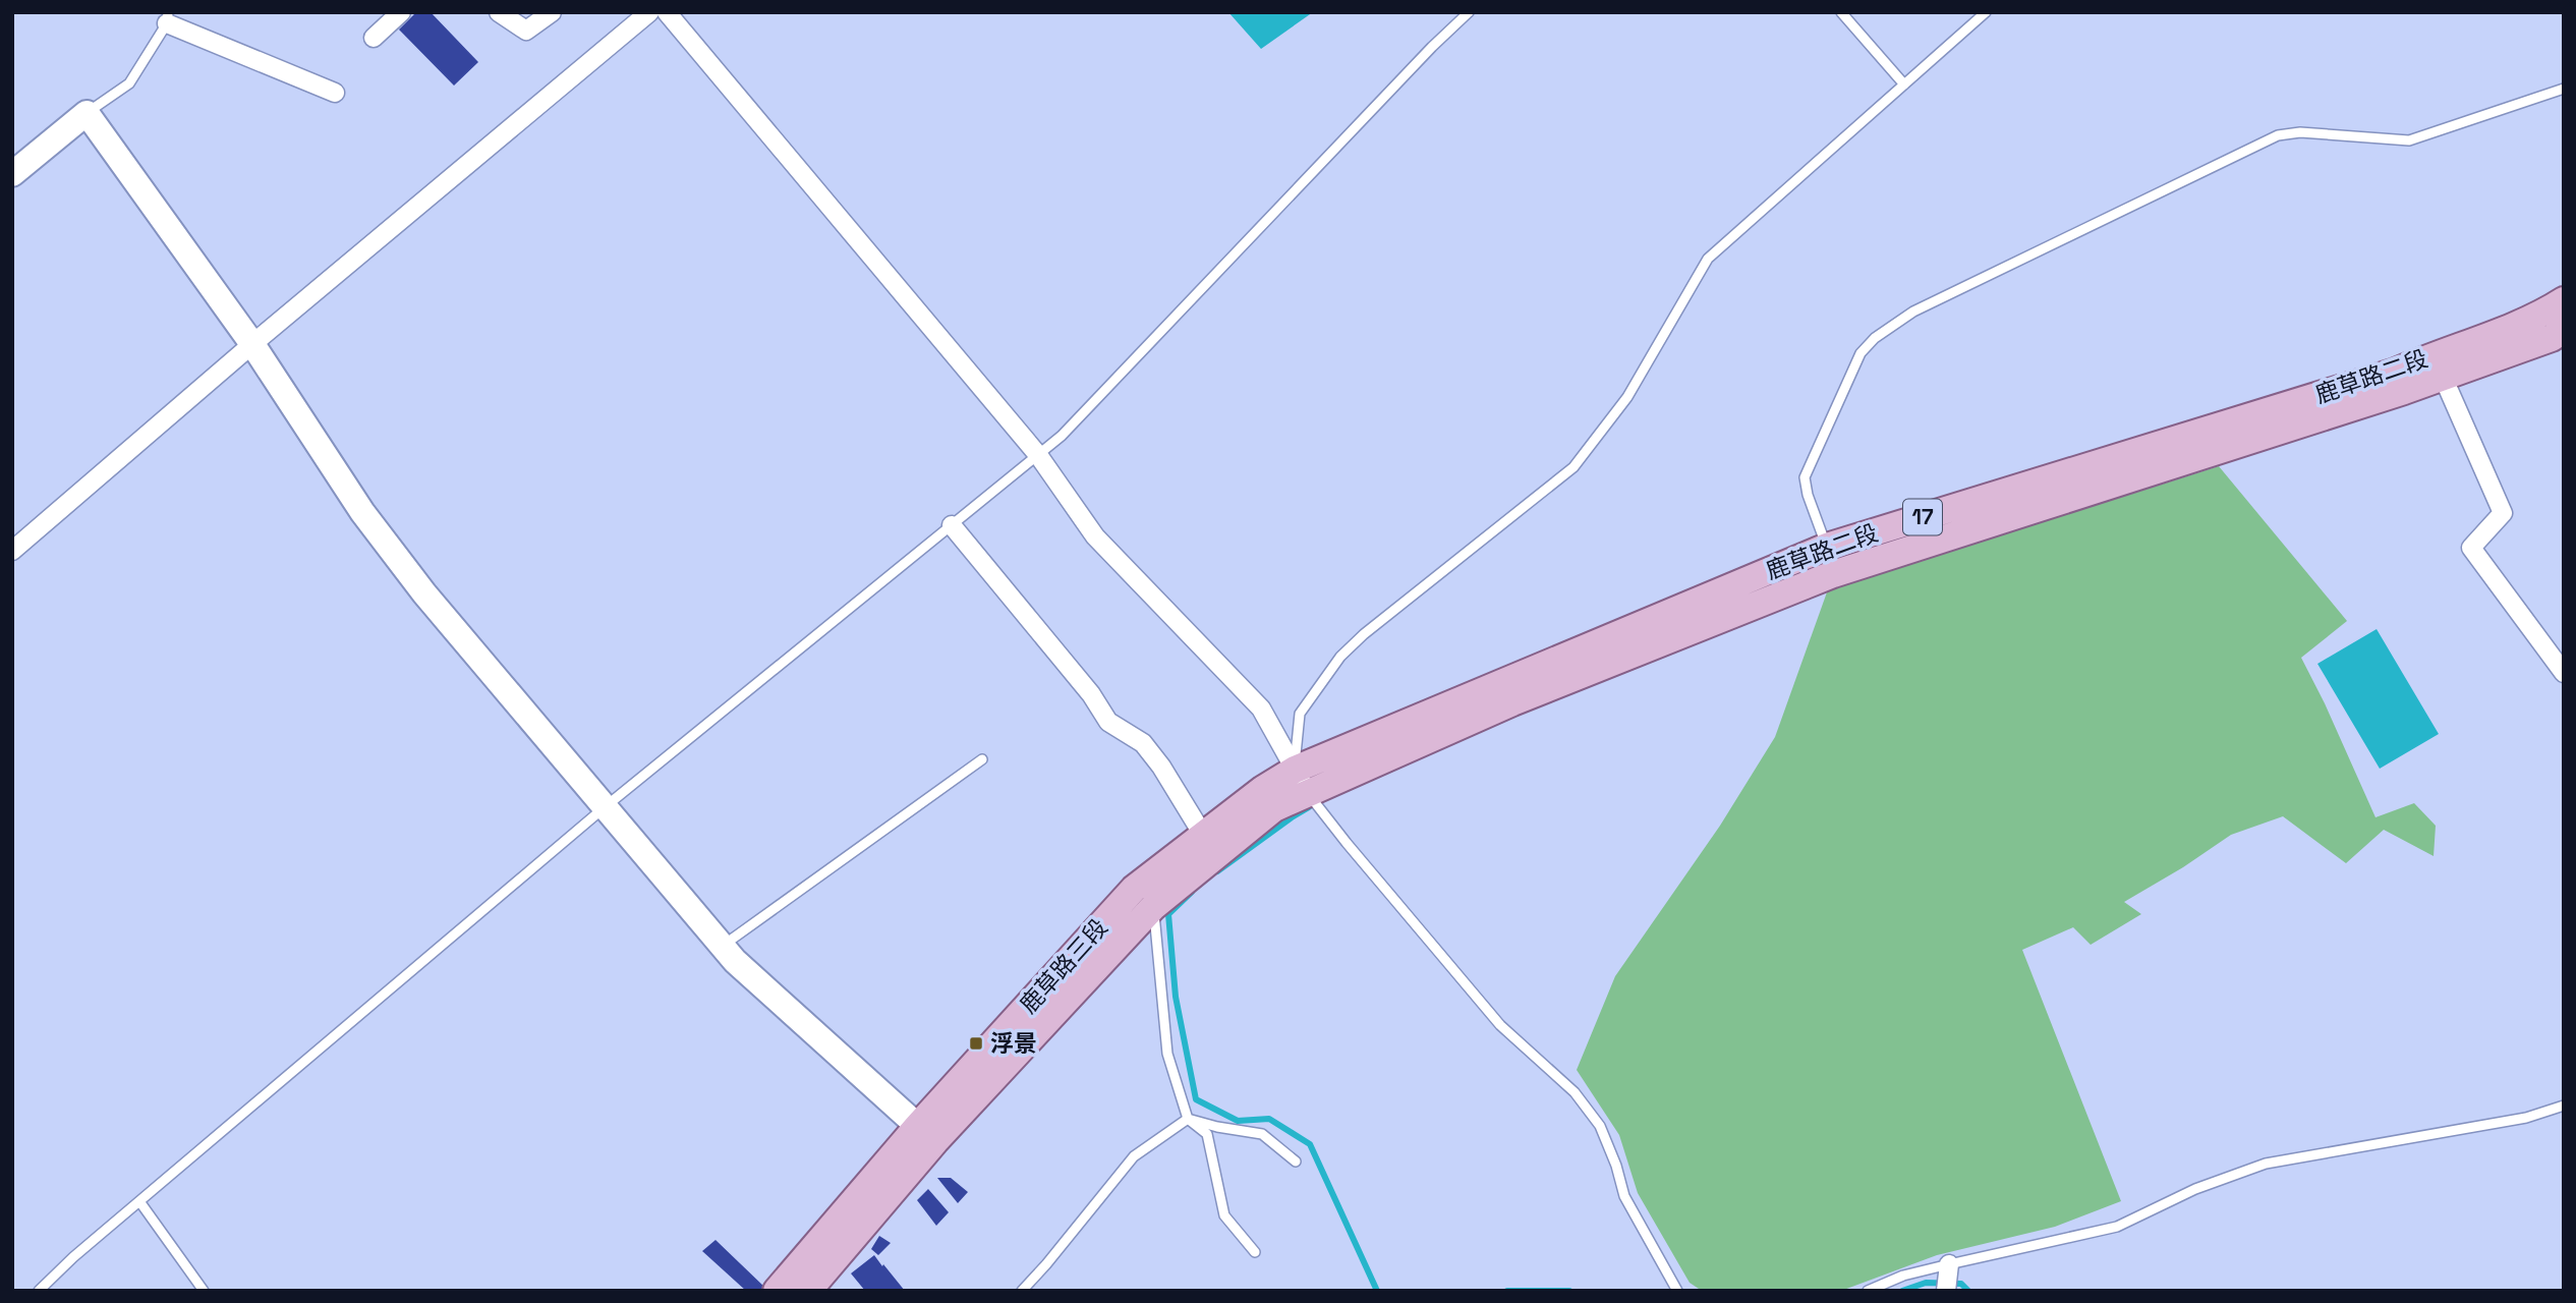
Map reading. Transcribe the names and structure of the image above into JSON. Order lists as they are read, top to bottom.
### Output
{
  "streets": {
    "main road": ["鹿草路二段", "17", "鹿草路三段"]
  },
  "crossings": [
    ["鹿草路二段", "鹿草路三段"]
  ],
  "places": {
    "transit": ["浮景"]
  }
}
